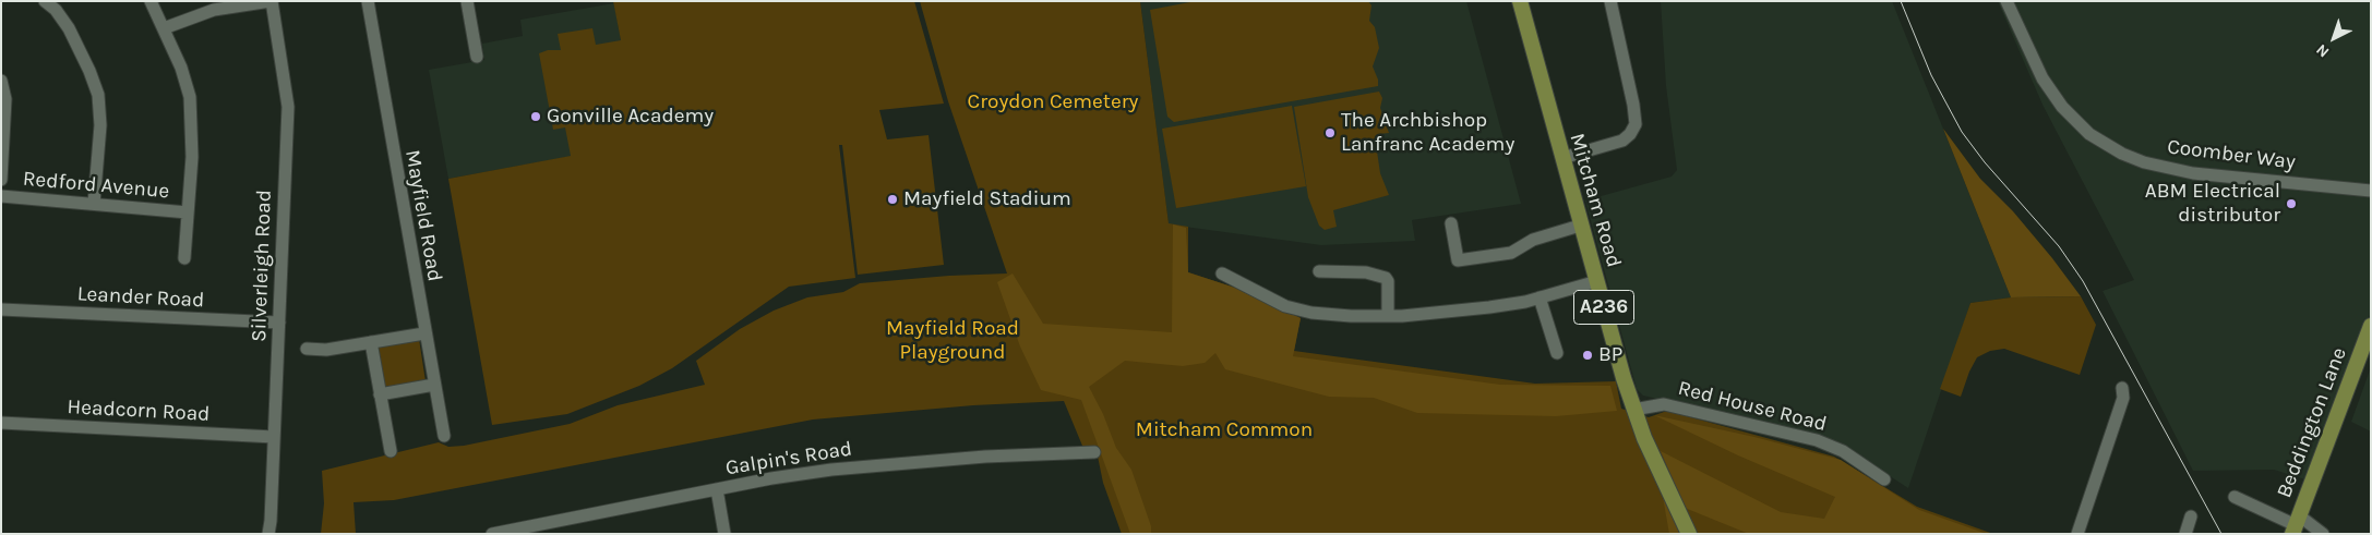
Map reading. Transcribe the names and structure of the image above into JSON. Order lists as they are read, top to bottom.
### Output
{
  "streets": {
    "main road": ["Mitcham Road", "A236", "Beddington Lane"],
    "street": [
      "Coomber Way",
      "Redford Avenue",
      "Mayfield Road",
      "Silverleigh Road",
      "Leander Road",
      "Red House Road",
      "Headcorn Road",
      "Galpin's Road"
    ]
  },
  "crossings": [
    ["Mitcham Road", "A236"],
    ["Mitcham Road", "Red House Road"],
    ["Silverleigh Road", "Leander Road"],
    ["Silverleigh Road", "Headcorn Road"],
    ["A236", "Red House Road"]
  ],
  "parks": ["Croydon Cemetery", "Mayfield Road Playground", "Mitcham Common"],
  "places": [
    "Gonville Academy",
    "The Archbishop Lanfranc Academy",
    "Mayfield Stadium",
    "ABM Electrical distributor",
    "BP"
  ],
  "north": "bottom left"
}
